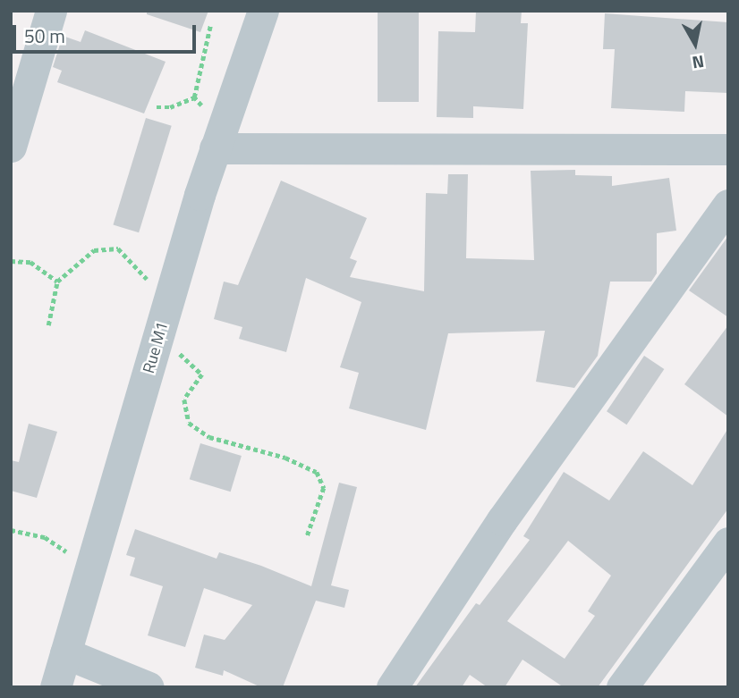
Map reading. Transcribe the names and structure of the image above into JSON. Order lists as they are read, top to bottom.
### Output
{
  "streets": {
    "street": ["Rue M1"]
  },
  "scale_bar": "50 m",
  "north": "bottom"
}
